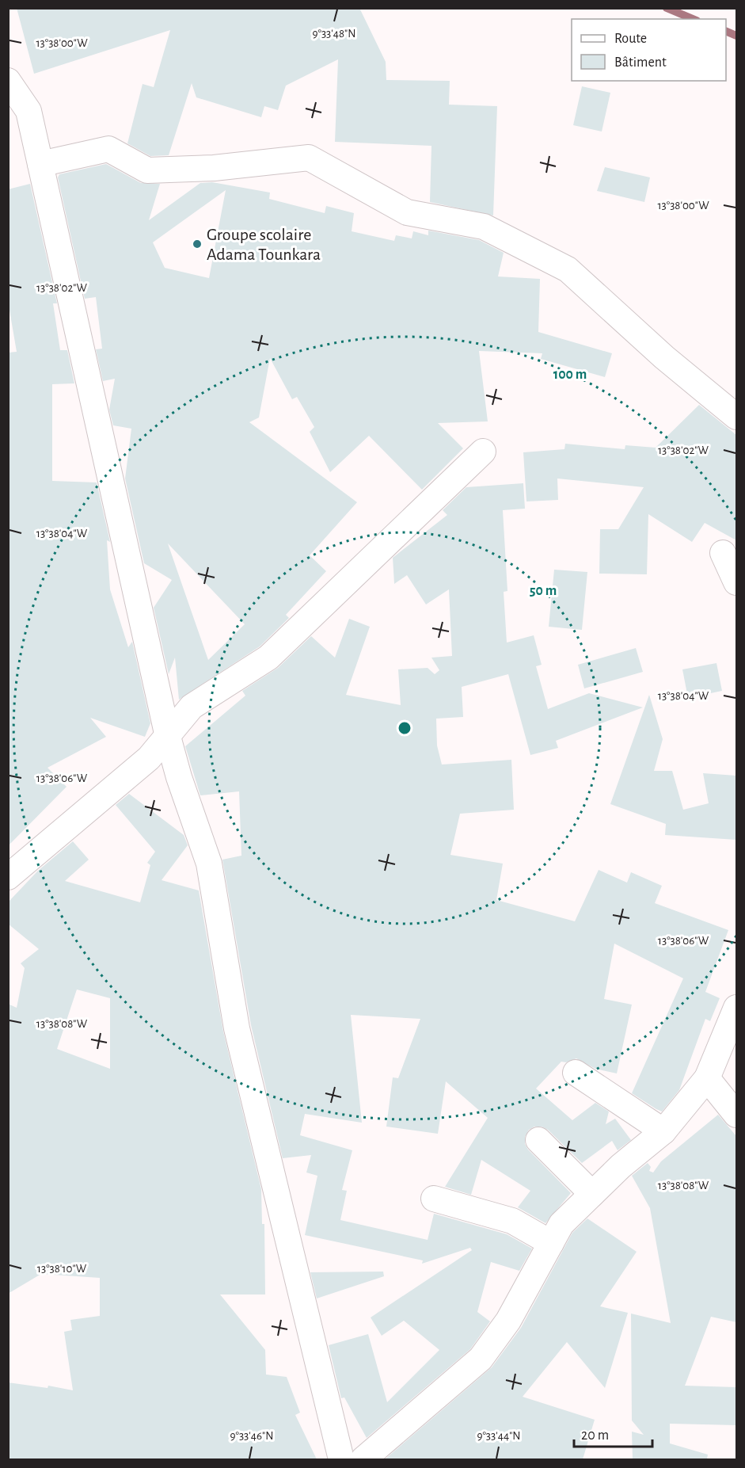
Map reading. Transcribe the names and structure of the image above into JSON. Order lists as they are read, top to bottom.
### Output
{
  "places": ["Groupe scolaire Adama Tounkara"],
  "legend": ["Route", "Bâtiment"],
  "scale_bar": "20 m",
  "coordinates": [
    "9°33'48\"N",
    "13°38'00\"W",
    "13°38'02\"W",
    "13°38'04\"W",
    "13°38'06\"W",
    "13°38'08\"W",
    "13°38'10\"W",
    "9°33'46\"N",
    "9°33'44\"N"
  ],
  "rings": ["100 m", "50 m"]
}
